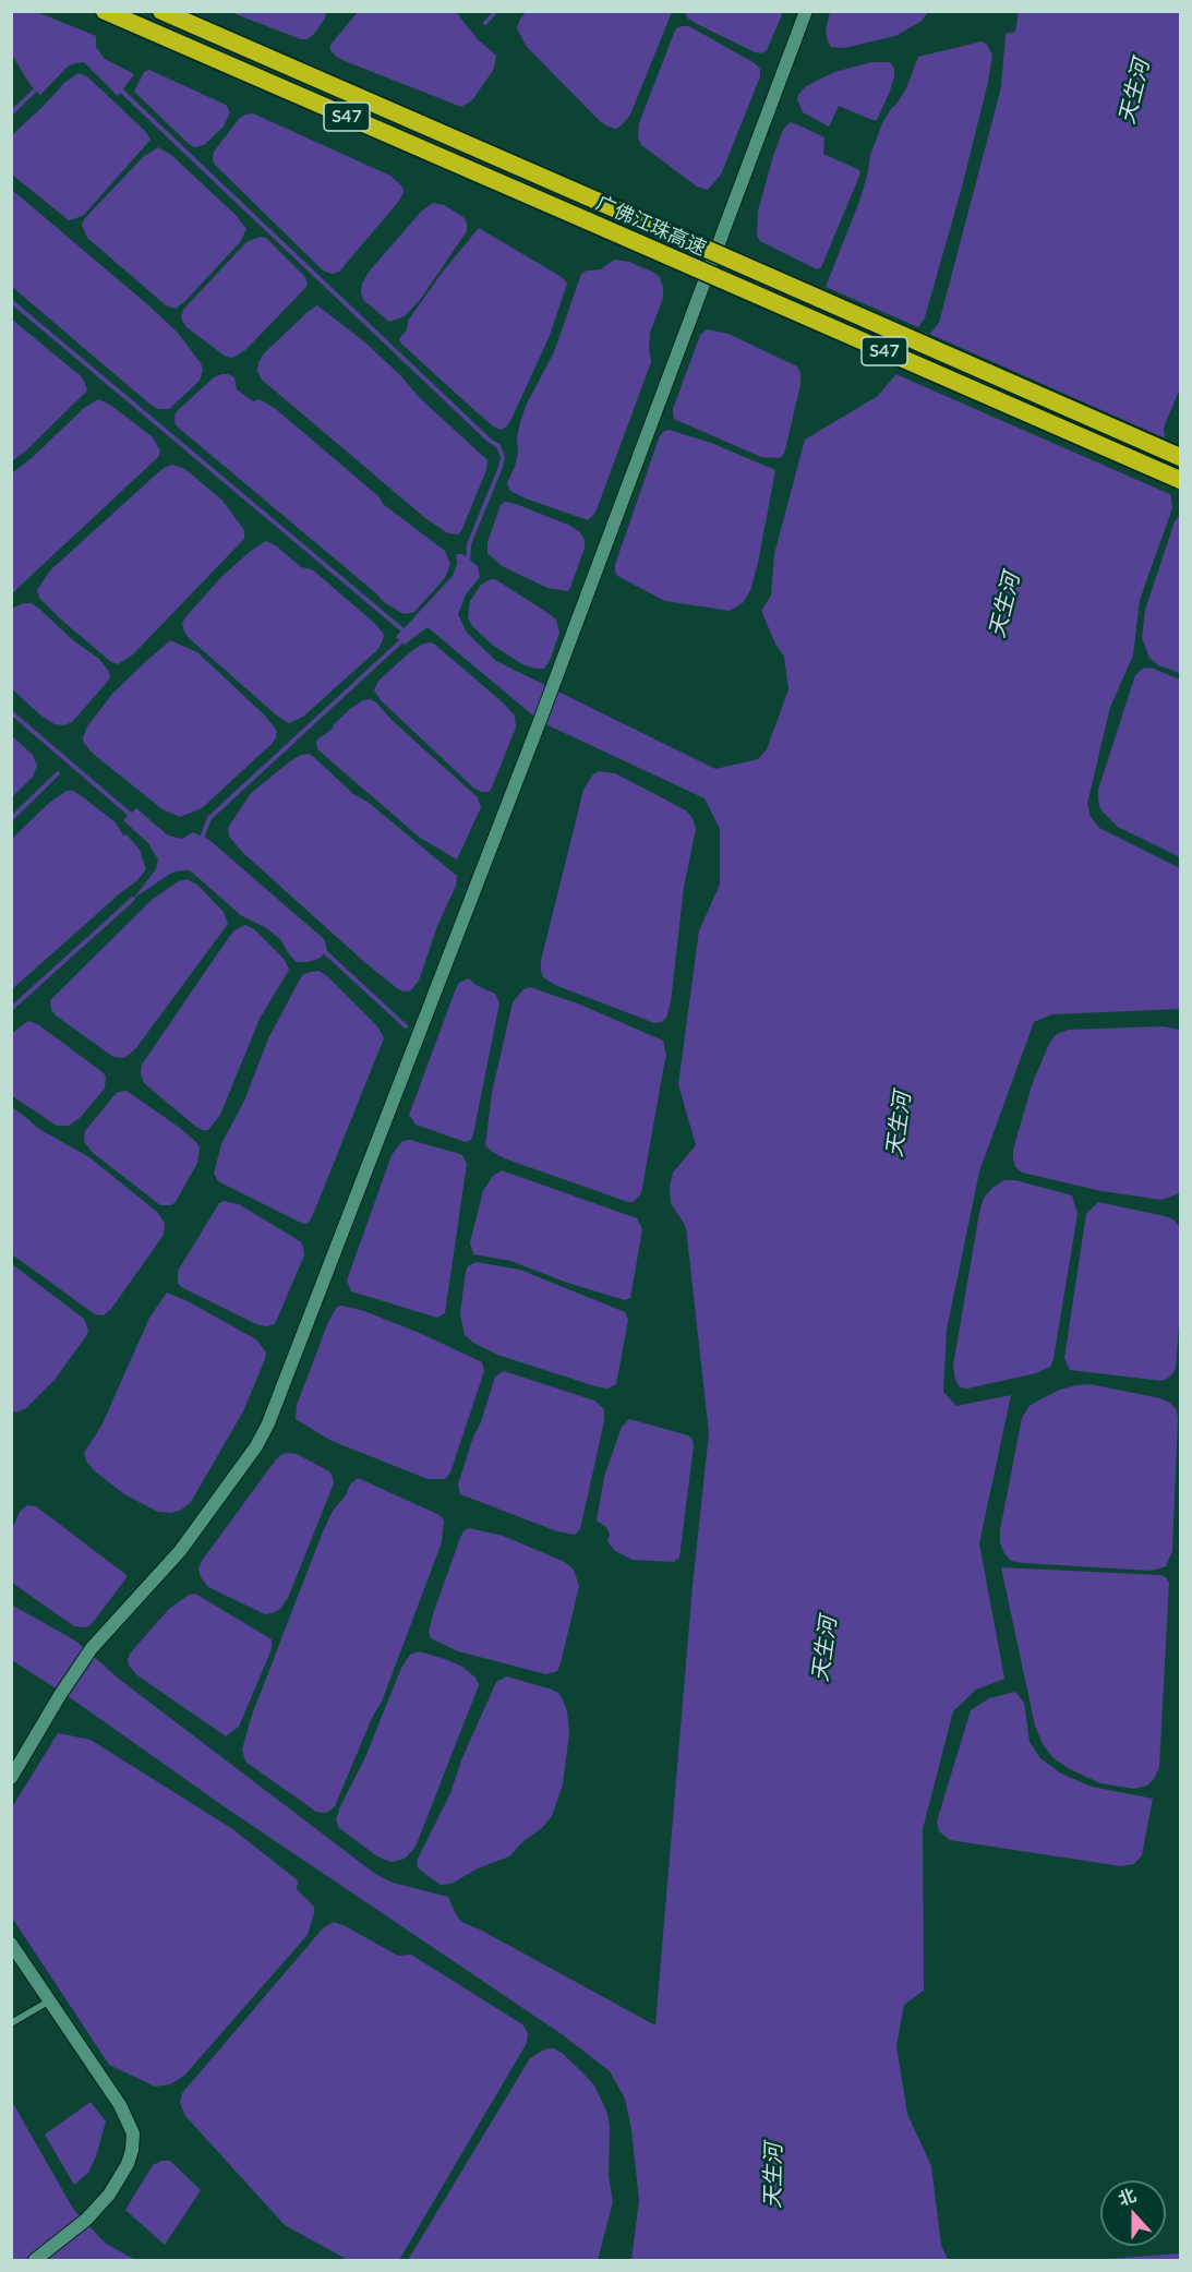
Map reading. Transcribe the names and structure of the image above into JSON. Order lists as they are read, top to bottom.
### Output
{
  "streets": {
    "highway": ["S47", "广佛江珠高速"]
  },
  "water": ["天生河"],
  "north": "top"
}
